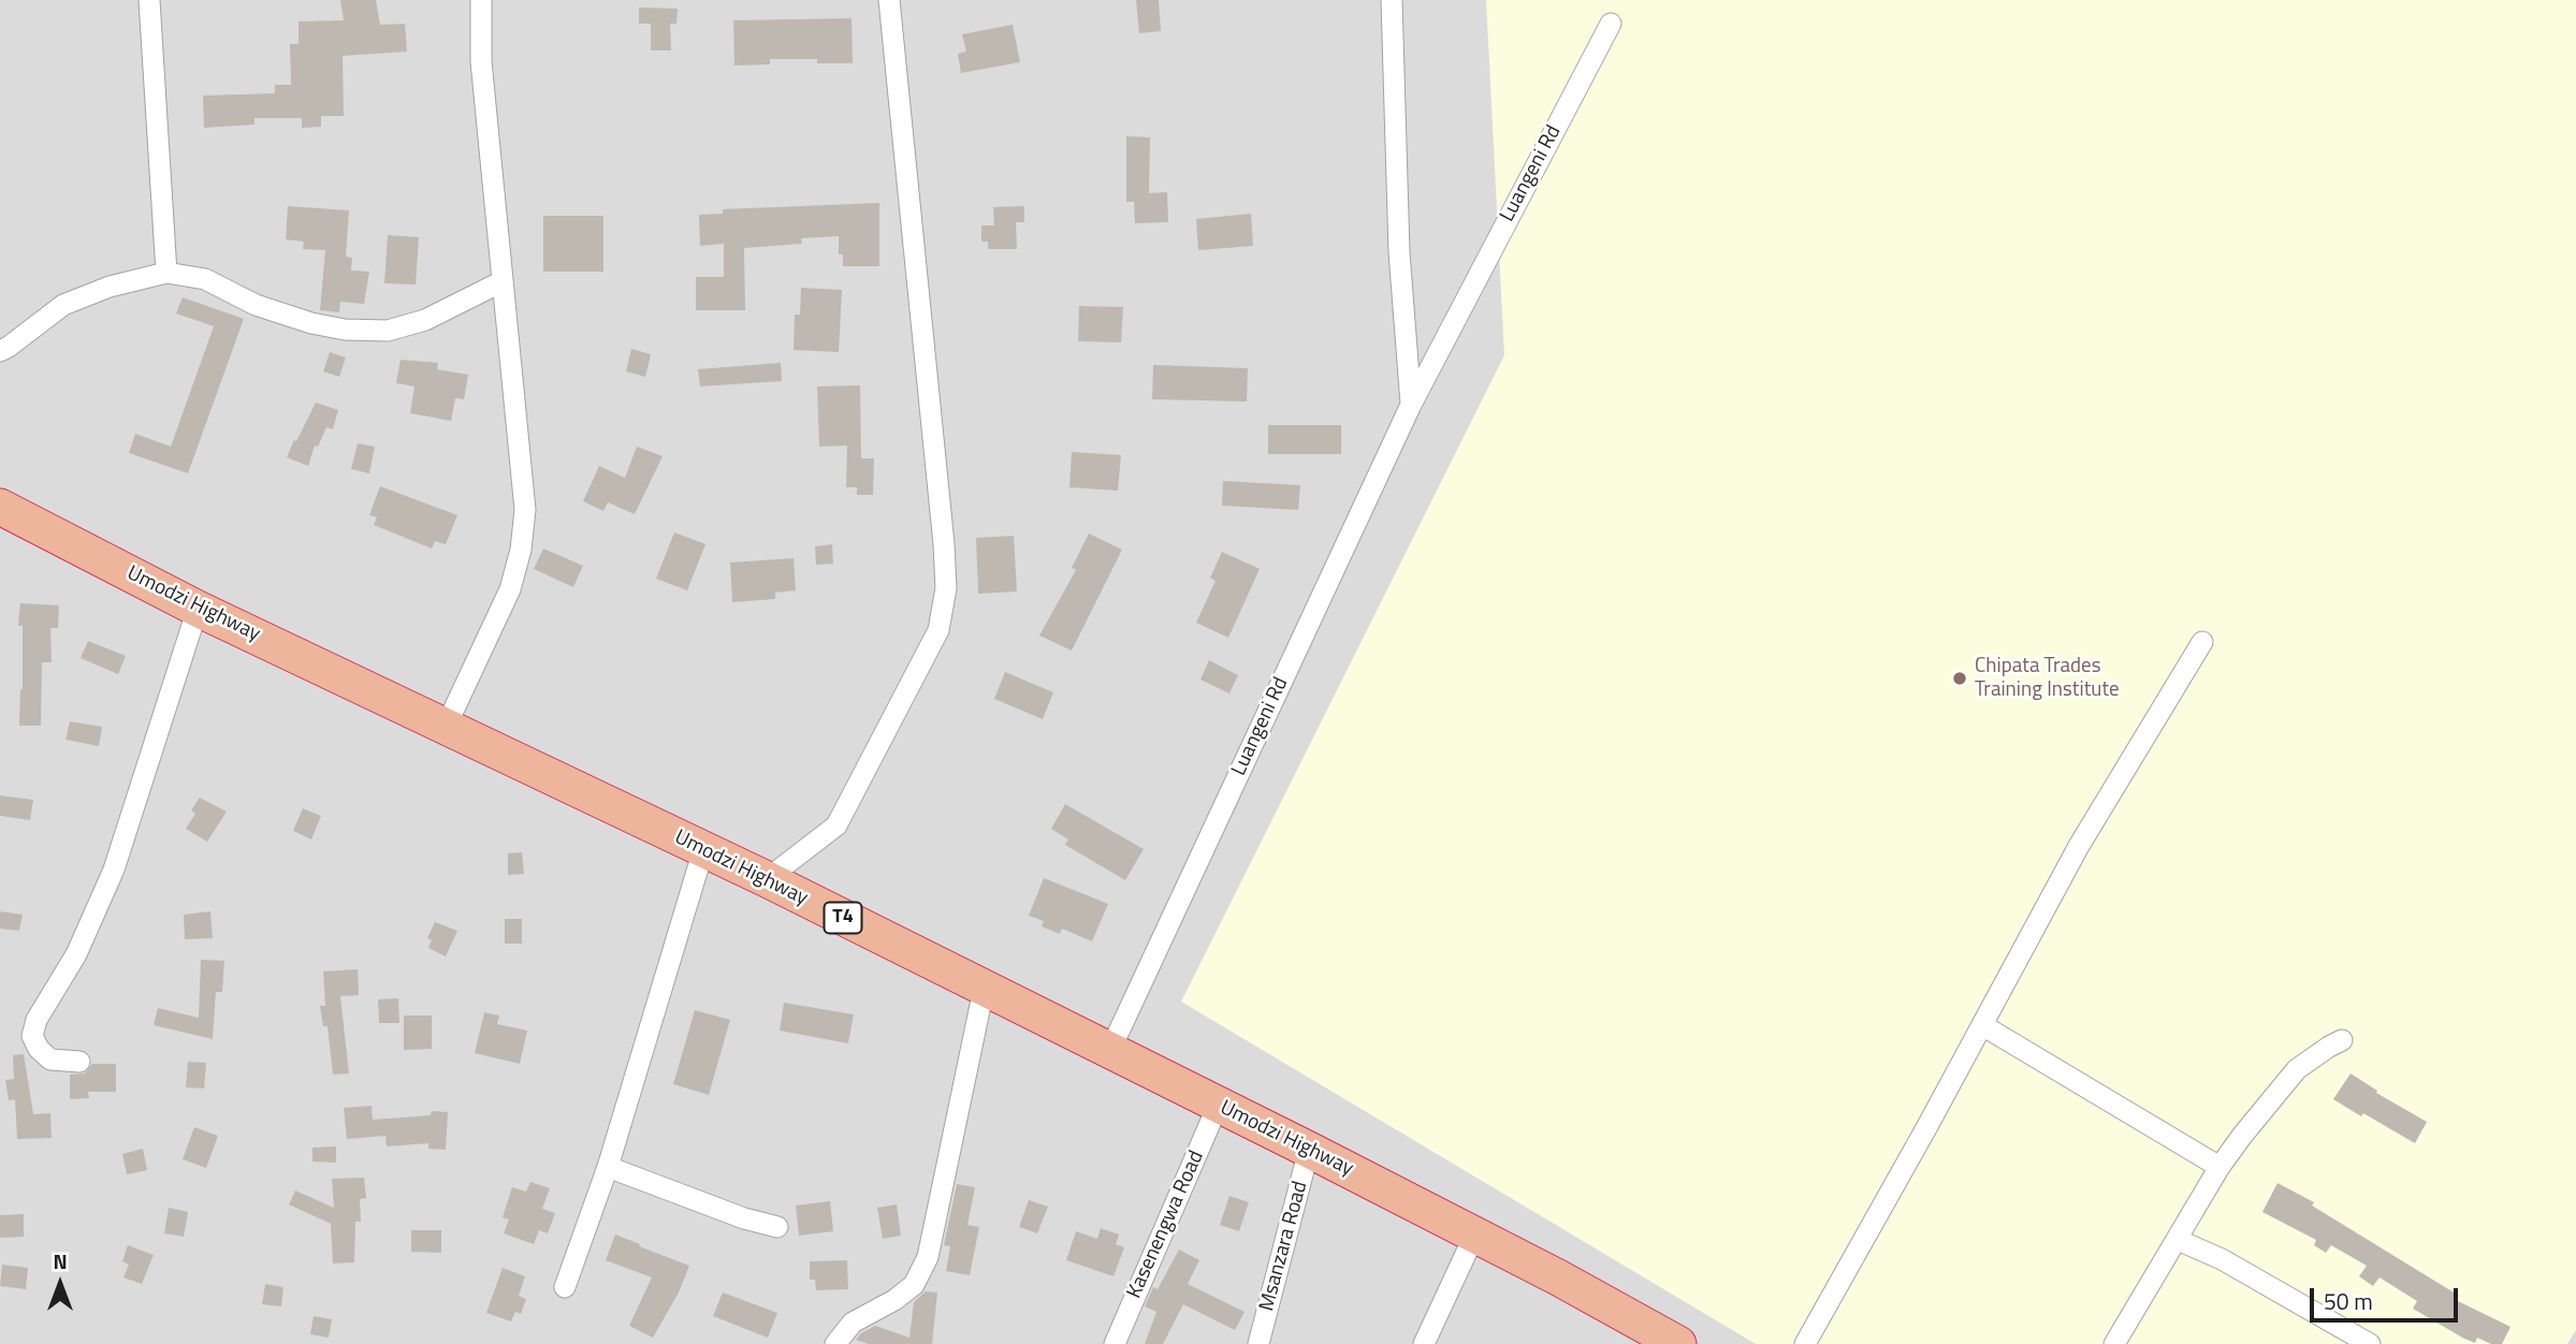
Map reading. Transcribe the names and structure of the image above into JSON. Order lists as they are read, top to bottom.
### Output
{
  "streets": {
    "highway": ["Umodzi Highway", "T4"],
    "street": ["Luangeni Rd", "Kasenengwa Road", "Msanzara Road"]
  },
  "crossings": [
    ["Luangeni Rd", "Umodzi Highway"],
    ["Umodzi Highway", "Kasenengwa Road"],
    ["Umodzi Highway", "Msanzara Road"]
  ],
  "places": ["Chipata Trades Training Institute"],
  "scale_bar": "50 m",
  "north": "top"
}
